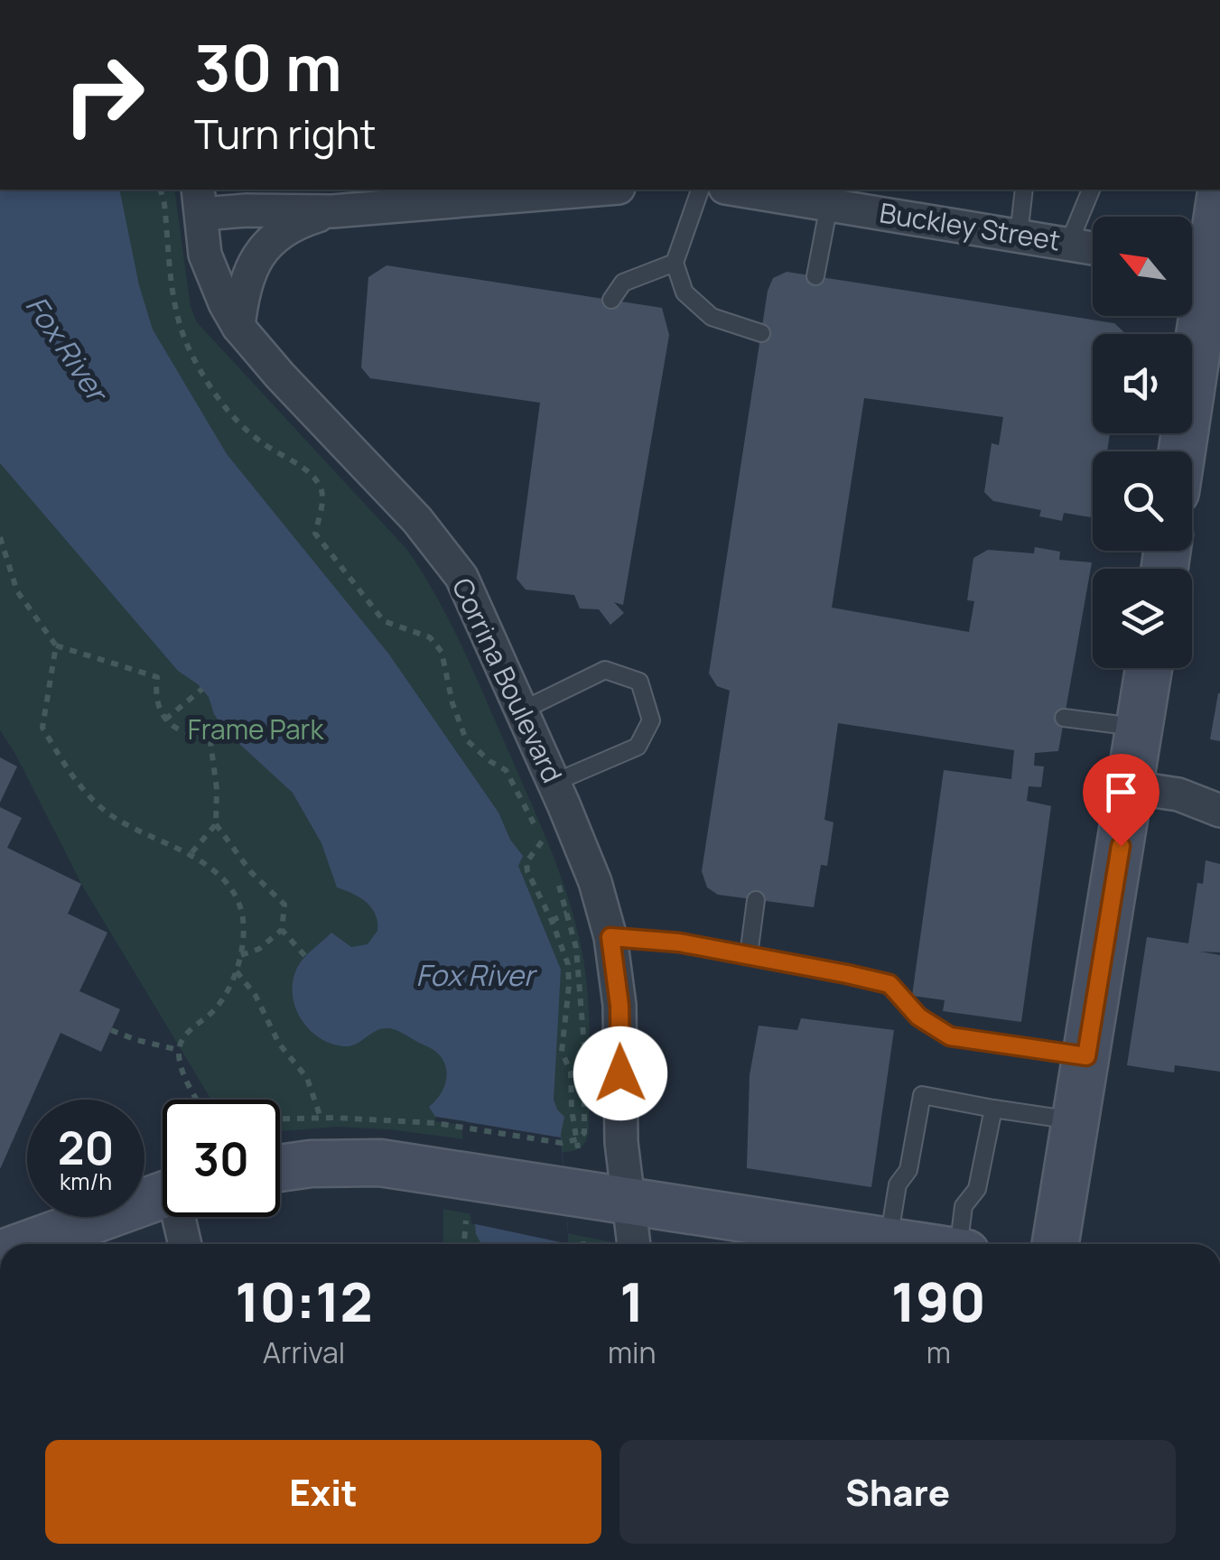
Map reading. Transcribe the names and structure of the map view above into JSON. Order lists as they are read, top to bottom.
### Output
{
  "streets": {
    "street": ["Buckley Street", "Corrina Boulevard"]
  },
  "water": ["Fox River"],
  "parks": ["Frame Park"],
  "north": "top left",
  "page": {
    "turn": ["30 m", "Turn right"],
    "speed": "20 km/h",
    "limit": "30",
    "eta": [
      "10:12",
      "Arrival",
      "1",
      "min",
      "190",
      "m"
    ],
    "buttons": ["Exit", "Share"]
  }
}
